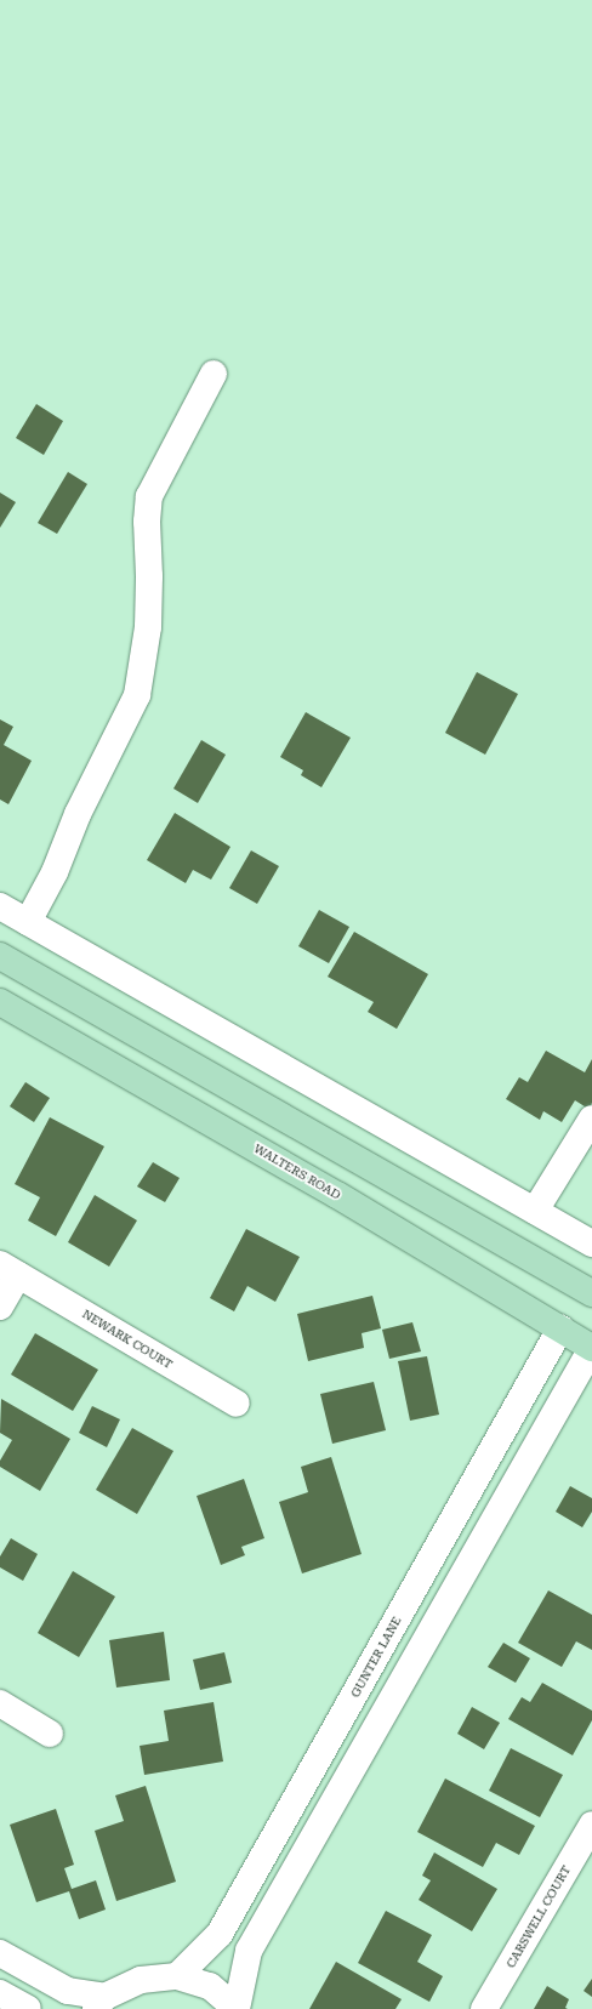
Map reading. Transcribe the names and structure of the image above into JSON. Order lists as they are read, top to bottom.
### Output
{
  "streets": {
    "main road": ["WALTERS ROAD"],
    "street": ["NEWARK COURT", "GUNTER LANE", "CARSWELL COURT"]
  },
  "crossings": [
    ["WALTERS ROAD", "GUNTER LANE"]
  ]
}
